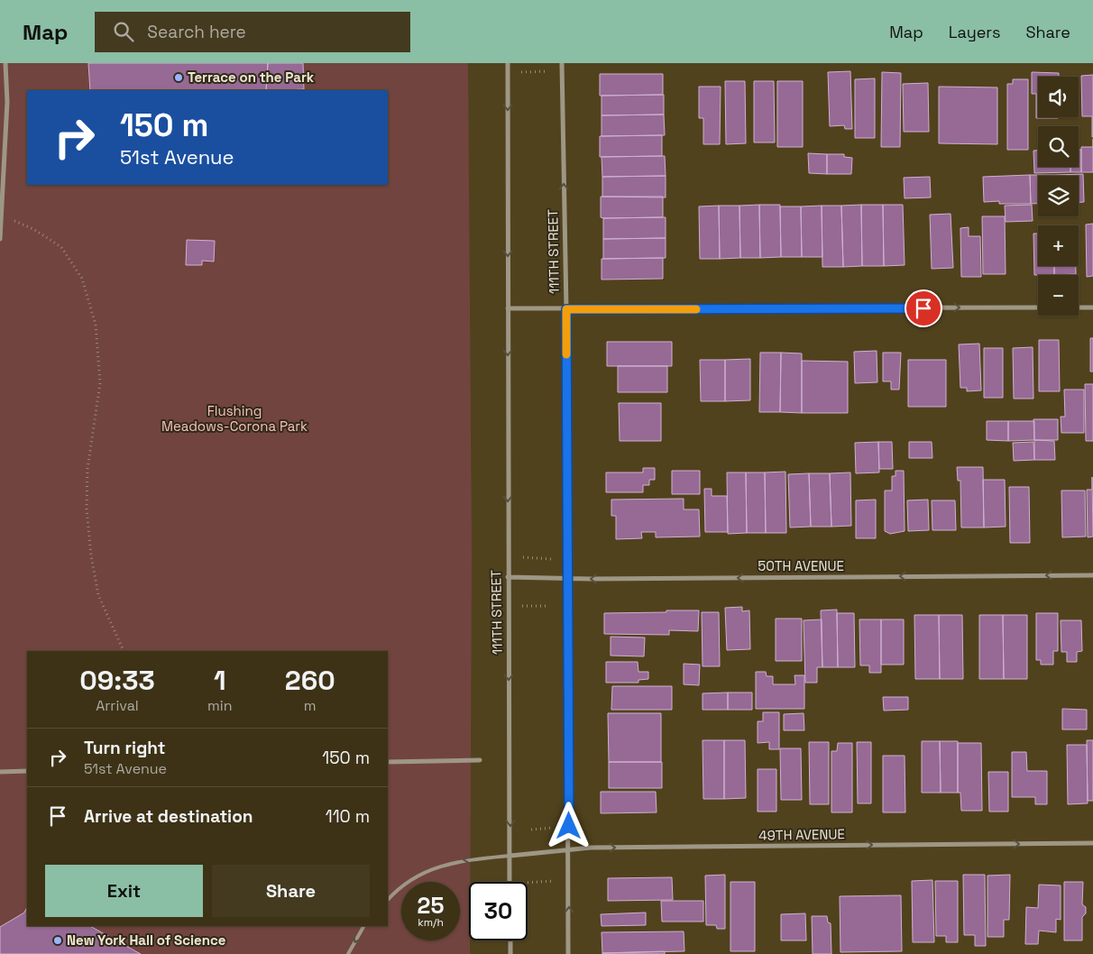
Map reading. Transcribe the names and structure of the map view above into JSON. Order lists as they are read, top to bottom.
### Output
{
  "streets": {
    "street": ["111TH STREET", "50TH AVENUE", "49TH AVENUE"]
  },
  "crossings": [
    ["111TH STREET", "50TH AVENUE"],
    ["111TH STREET", "49TH AVENUE"]
  ],
  "one_way": ["50TH AVENUE", "49TH AVENUE"],
  "parks": ["Flushing Meadows-Corona Park"],
  "places": ["Terrace on the Park", "New York Hall of Science"],
  "page": {
    "header": "Map",
    "search": "Search here",
    "nav": ["Map", "Layers", "Share"],
    "map_buttons": ["+", "−"],
    "turn": ["150 m", "51st Avenue"],
    "eta": [
      "09:33",
      "Arrival",
      "1",
      "min",
      "260",
      "m"
    ],
    "list": [
      {
        "name": "Turn right",
        "note": "51st Avenue",
        "value": "150 m"
      },
      {
        "name": "Arrive at destination",
        "value": "110 m"
      }
    ],
    "buttons": ["Exit", "Share"],
    "speed": "25 km/h",
    "limit": "30"
  }
}
